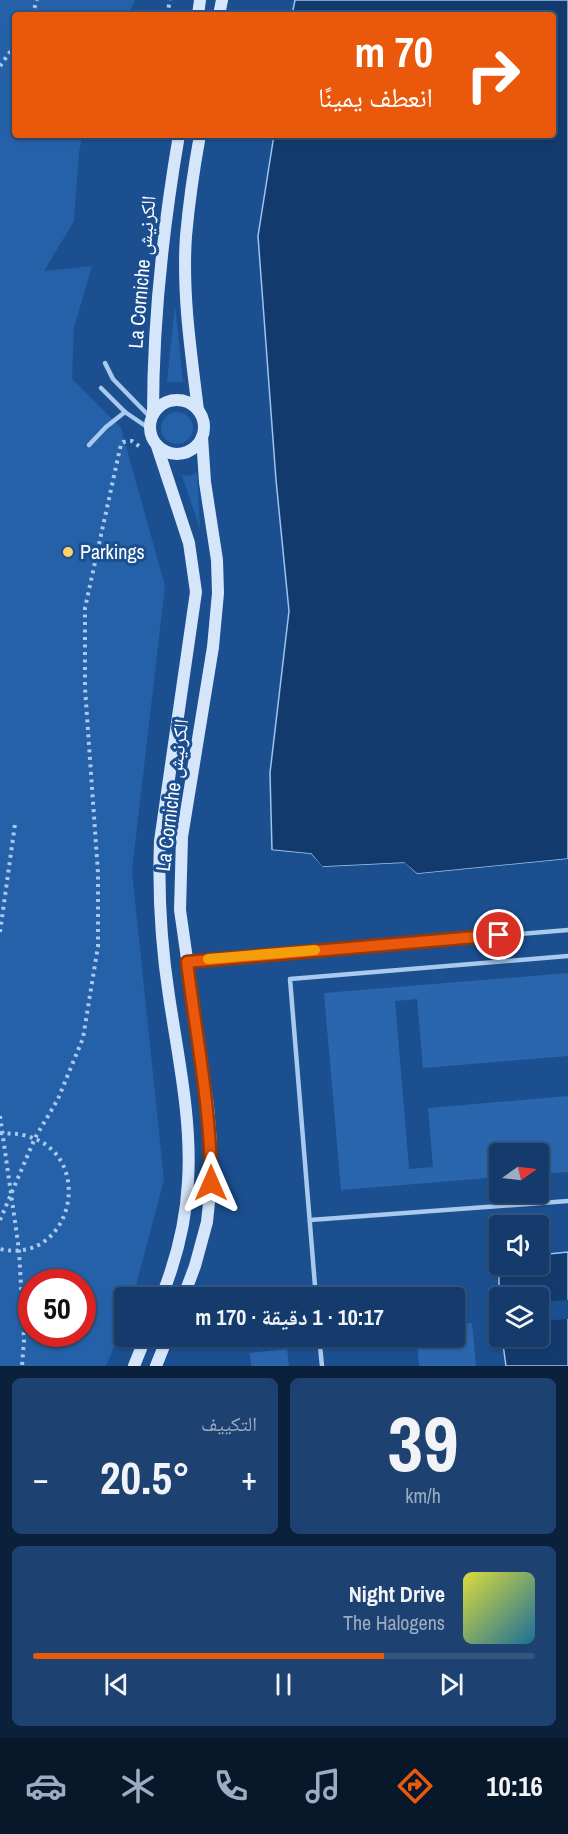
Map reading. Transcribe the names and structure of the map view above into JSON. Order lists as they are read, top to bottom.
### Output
{
  "streets": {
    "main road": ["La Corniche الكرنيش"]
  },
  "places": ["Parkings"],
  "north": "right",
  "page": {
    "turn": ["70 m", "انعطف يمينًا"],
    "limit": "50",
    "trip": "10:17 · 1 دقيقة · 170 m",
    "tile": [
      ["39", "km/h"],
      "التكييف"
    ],
    "heat": ["−", "20.5°", "+"],
    "song": ["Night Drive", "The Halogens"],
    "tabs": "10:16"
  }
}
